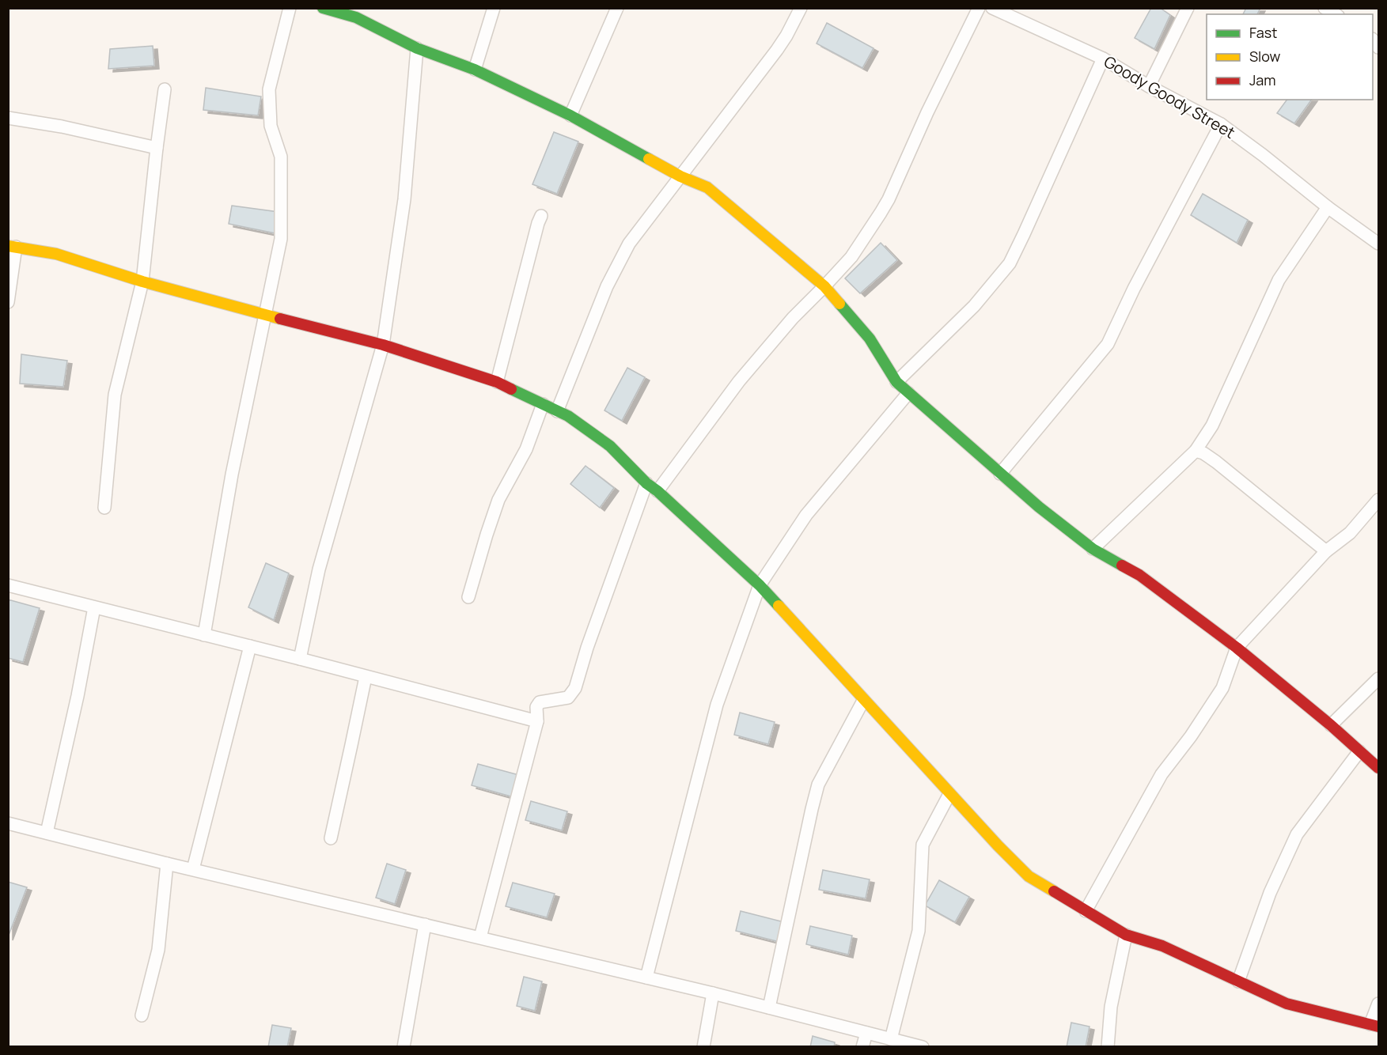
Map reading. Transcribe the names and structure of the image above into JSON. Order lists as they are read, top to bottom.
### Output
{
  "streets": {
    "street": ["Goody Goody Street"]
  },
  "legend": ["Fast", "Slow", "Jam"]
}
